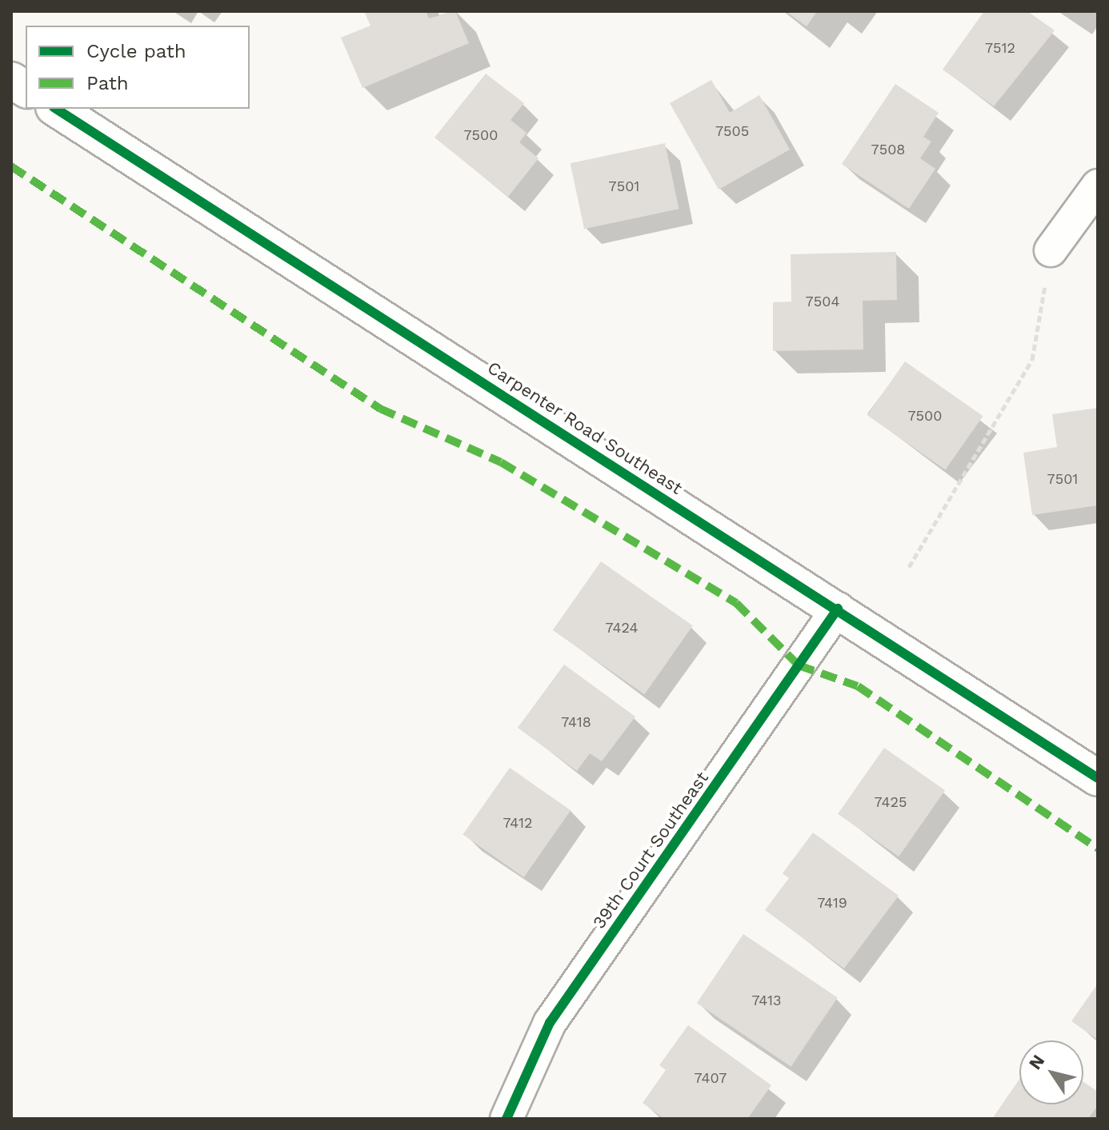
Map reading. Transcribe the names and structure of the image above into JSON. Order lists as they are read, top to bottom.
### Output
{
  "streets": {
    "street": ["Carpenter Road Southeast", "39th Court Southeast"]
  },
  "crossings": [
    ["Carpenter Road Southeast", "39th Court Southeast"]
  ],
  "house_numbers": [
    "7512",
    "7505",
    "7500",
    "7508",
    "7501",
    "7504",
    "7500",
    "7501",
    "7424",
    "7418",
    "7425",
    "7412",
    "7419",
    "7413",
    "7407"
  ],
  "legend": ["Cycle path", "Path"],
  "north": "top left"
}
